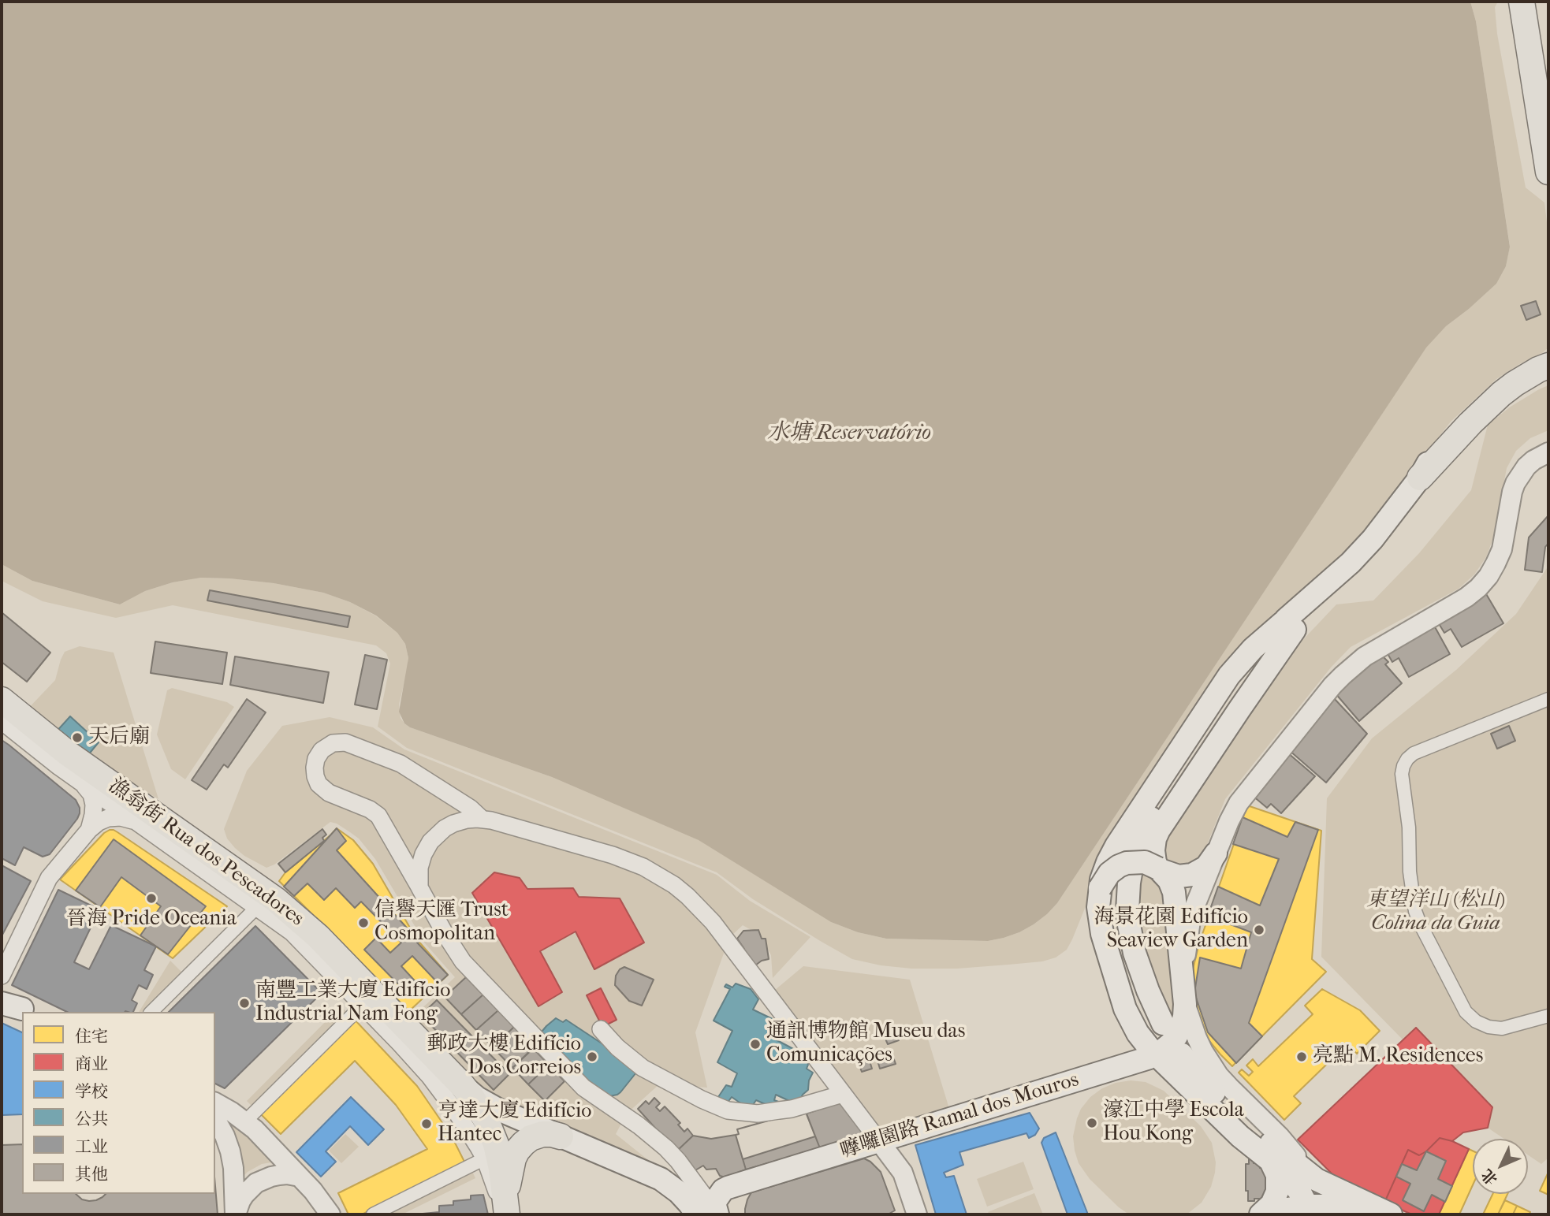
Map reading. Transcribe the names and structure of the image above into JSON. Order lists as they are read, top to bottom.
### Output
{
  "streets": {
    "main road": ["漁翁街 Rua dos Pescadores", "嚤囉園路 Ramal dos Mouros"]
  },
  "crossings": [
    ["漁翁街 Rua dos Pescadores", "嚤囉園路 Ramal dos Mouros"]
  ],
  "water": ["水塘 Reservatório"],
  "parks": ["東望洋山 (松山) Colina da Guia"],
  "places": [
    "天后廟",
    "晉海 Pride Oceania",
    "信譽天匯 Trust Cosmopolitan",
    "海景花園 Edifício Seaview Garden",
    "南豐工業大廈 Edifício Industrial Nam Fong",
    "通訊博物館 Museu das Comunicações",
    "郵政大樓 Edifício Dos Correios",
    "亮點 M. Residences",
    "濠江中學 Escola Hou Kong",
    "亨達大廈 Edifício Hantec"
  ],
  "legend": [
    "住宅",
    "商业",
    "学校",
    "公共",
    "工业",
    "其他"
  ],
  "north": "bottom left"
}
